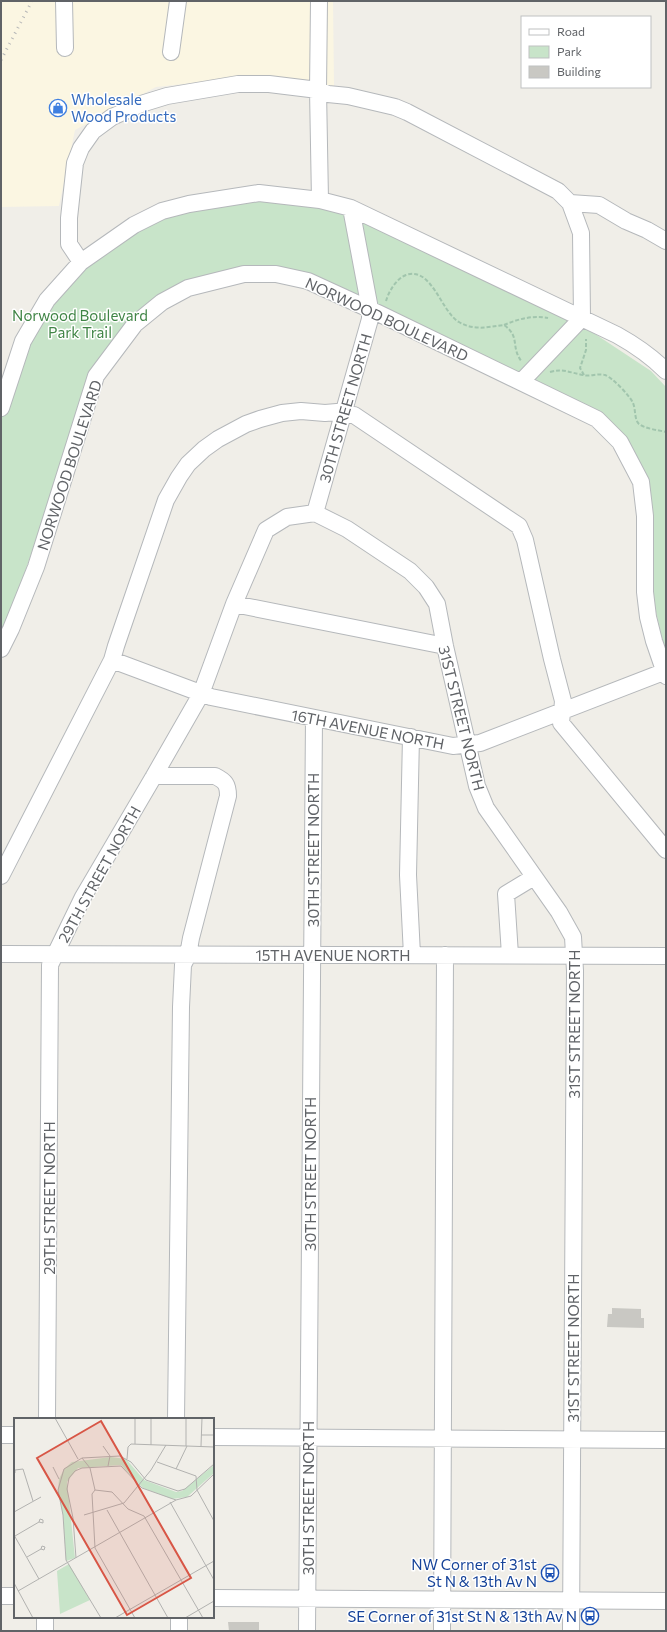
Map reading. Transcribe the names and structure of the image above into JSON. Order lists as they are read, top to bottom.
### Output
{
  "streets": {
    "street": [
      "NORWOOD BOULEVARD",
      "30TH STREET NORTH",
      "31ST STREET NORTH",
      "16TH AVENUE NORTH",
      "29TH STREET NORTH",
      "15TH AVENUE NORTH"
    ]
  },
  "crossings": [
    ["NORWOOD BOULEVARD", "30TH STREET NORTH"],
    ["NORWOOD BOULEVARD", "16TH AVENUE NORTH"],
    ["30TH STREET NORTH", "31ST STREET NORTH"],
    ["30TH STREET NORTH", "16TH AVENUE NORTH"],
    ["30TH STREET NORTH", "29TH STREET NORTH"],
    ["30TH STREET NORTH", "15TH AVENUE NORTH"],
    ["31ST STREET NORTH", "16TH AVENUE NORTH"],
    ["31ST STREET NORTH", "29TH STREET NORTH"],
    ["31ST STREET NORTH", "15TH AVENUE NORTH"],
    ["16TH AVENUE NORTH", "29TH STREET NORTH"],
    ["29TH STREET NORTH", "15TH AVENUE NORTH"]
  ],
  "parks": ["Norwood Boulevard Park Trail"],
  "places": {
    "shop": ["Wholesale Wood Products"],
    "bus stop": ["NW Corner of 31st St N & 13th Av N", "SE Corner of 31st St N & 13th Av N"]
  },
  "legend": ["Road", "Park", "Building"]
}
